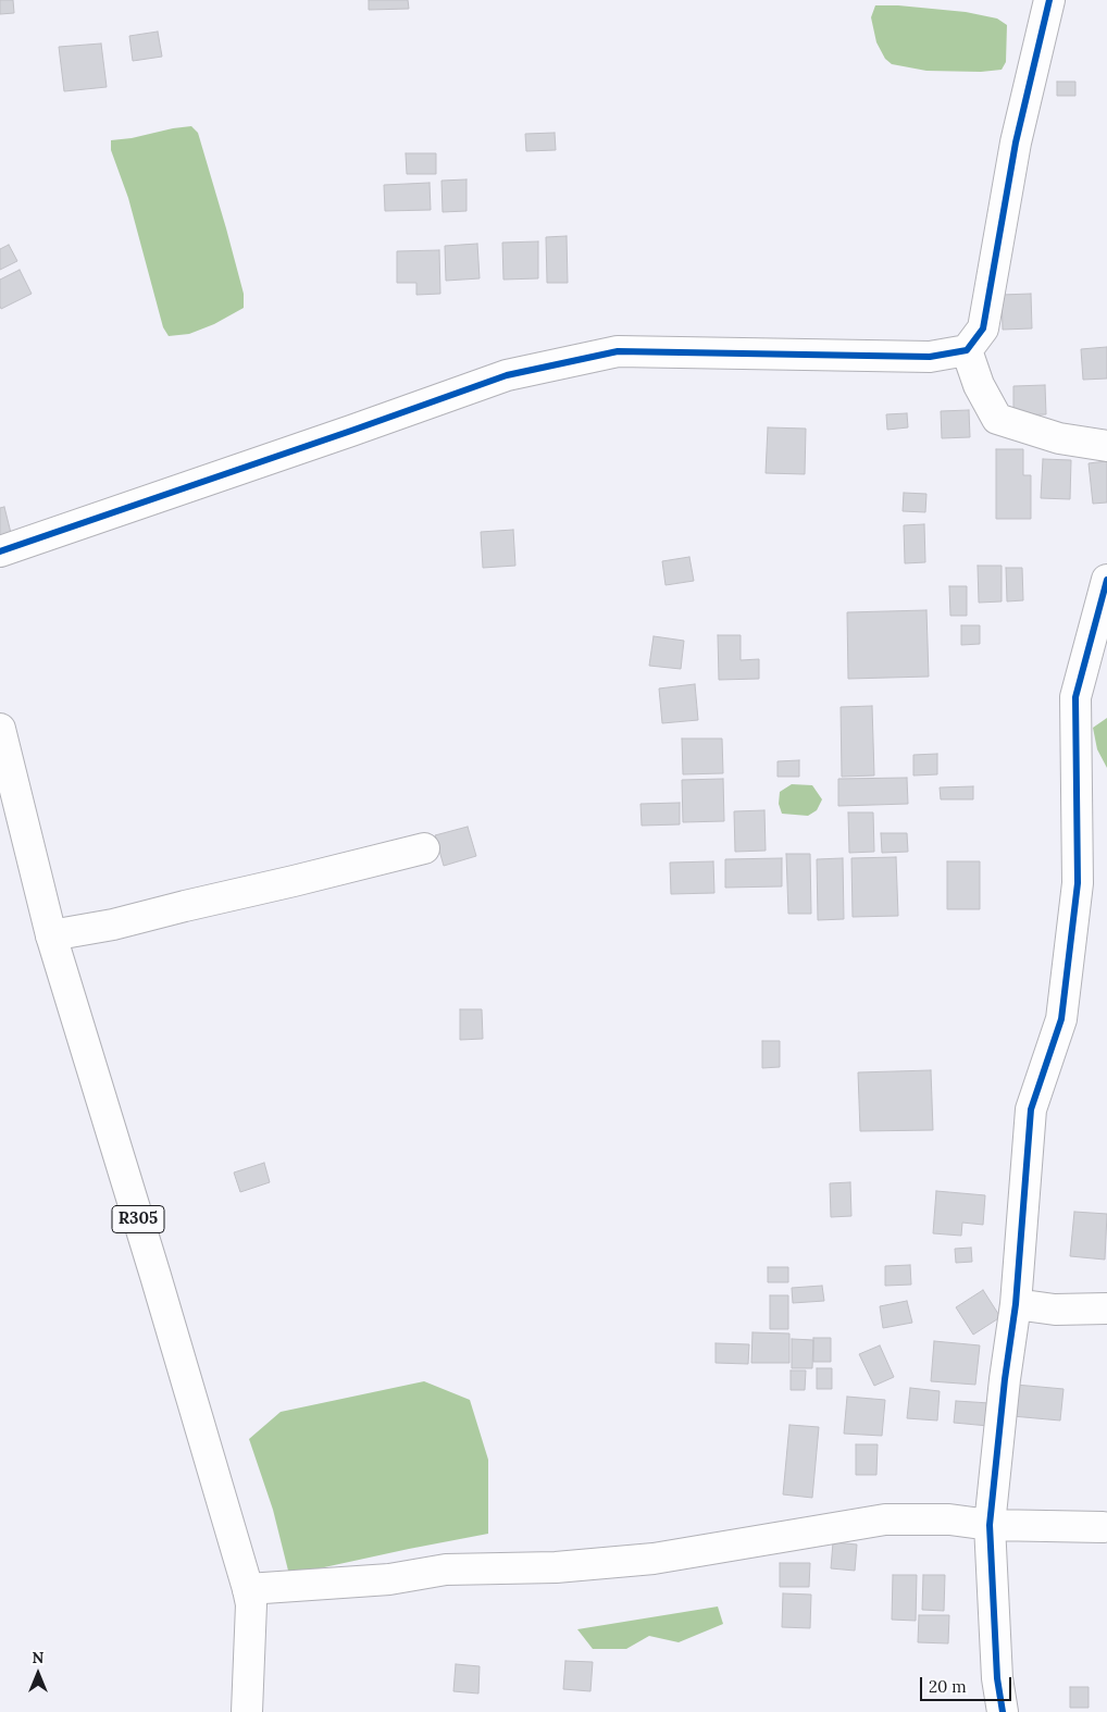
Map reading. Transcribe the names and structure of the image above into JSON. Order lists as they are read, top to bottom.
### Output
{
  "streets": {
    "street": ["R305"]
  },
  "scale_bar": "20 m",
  "north": "top"
}
